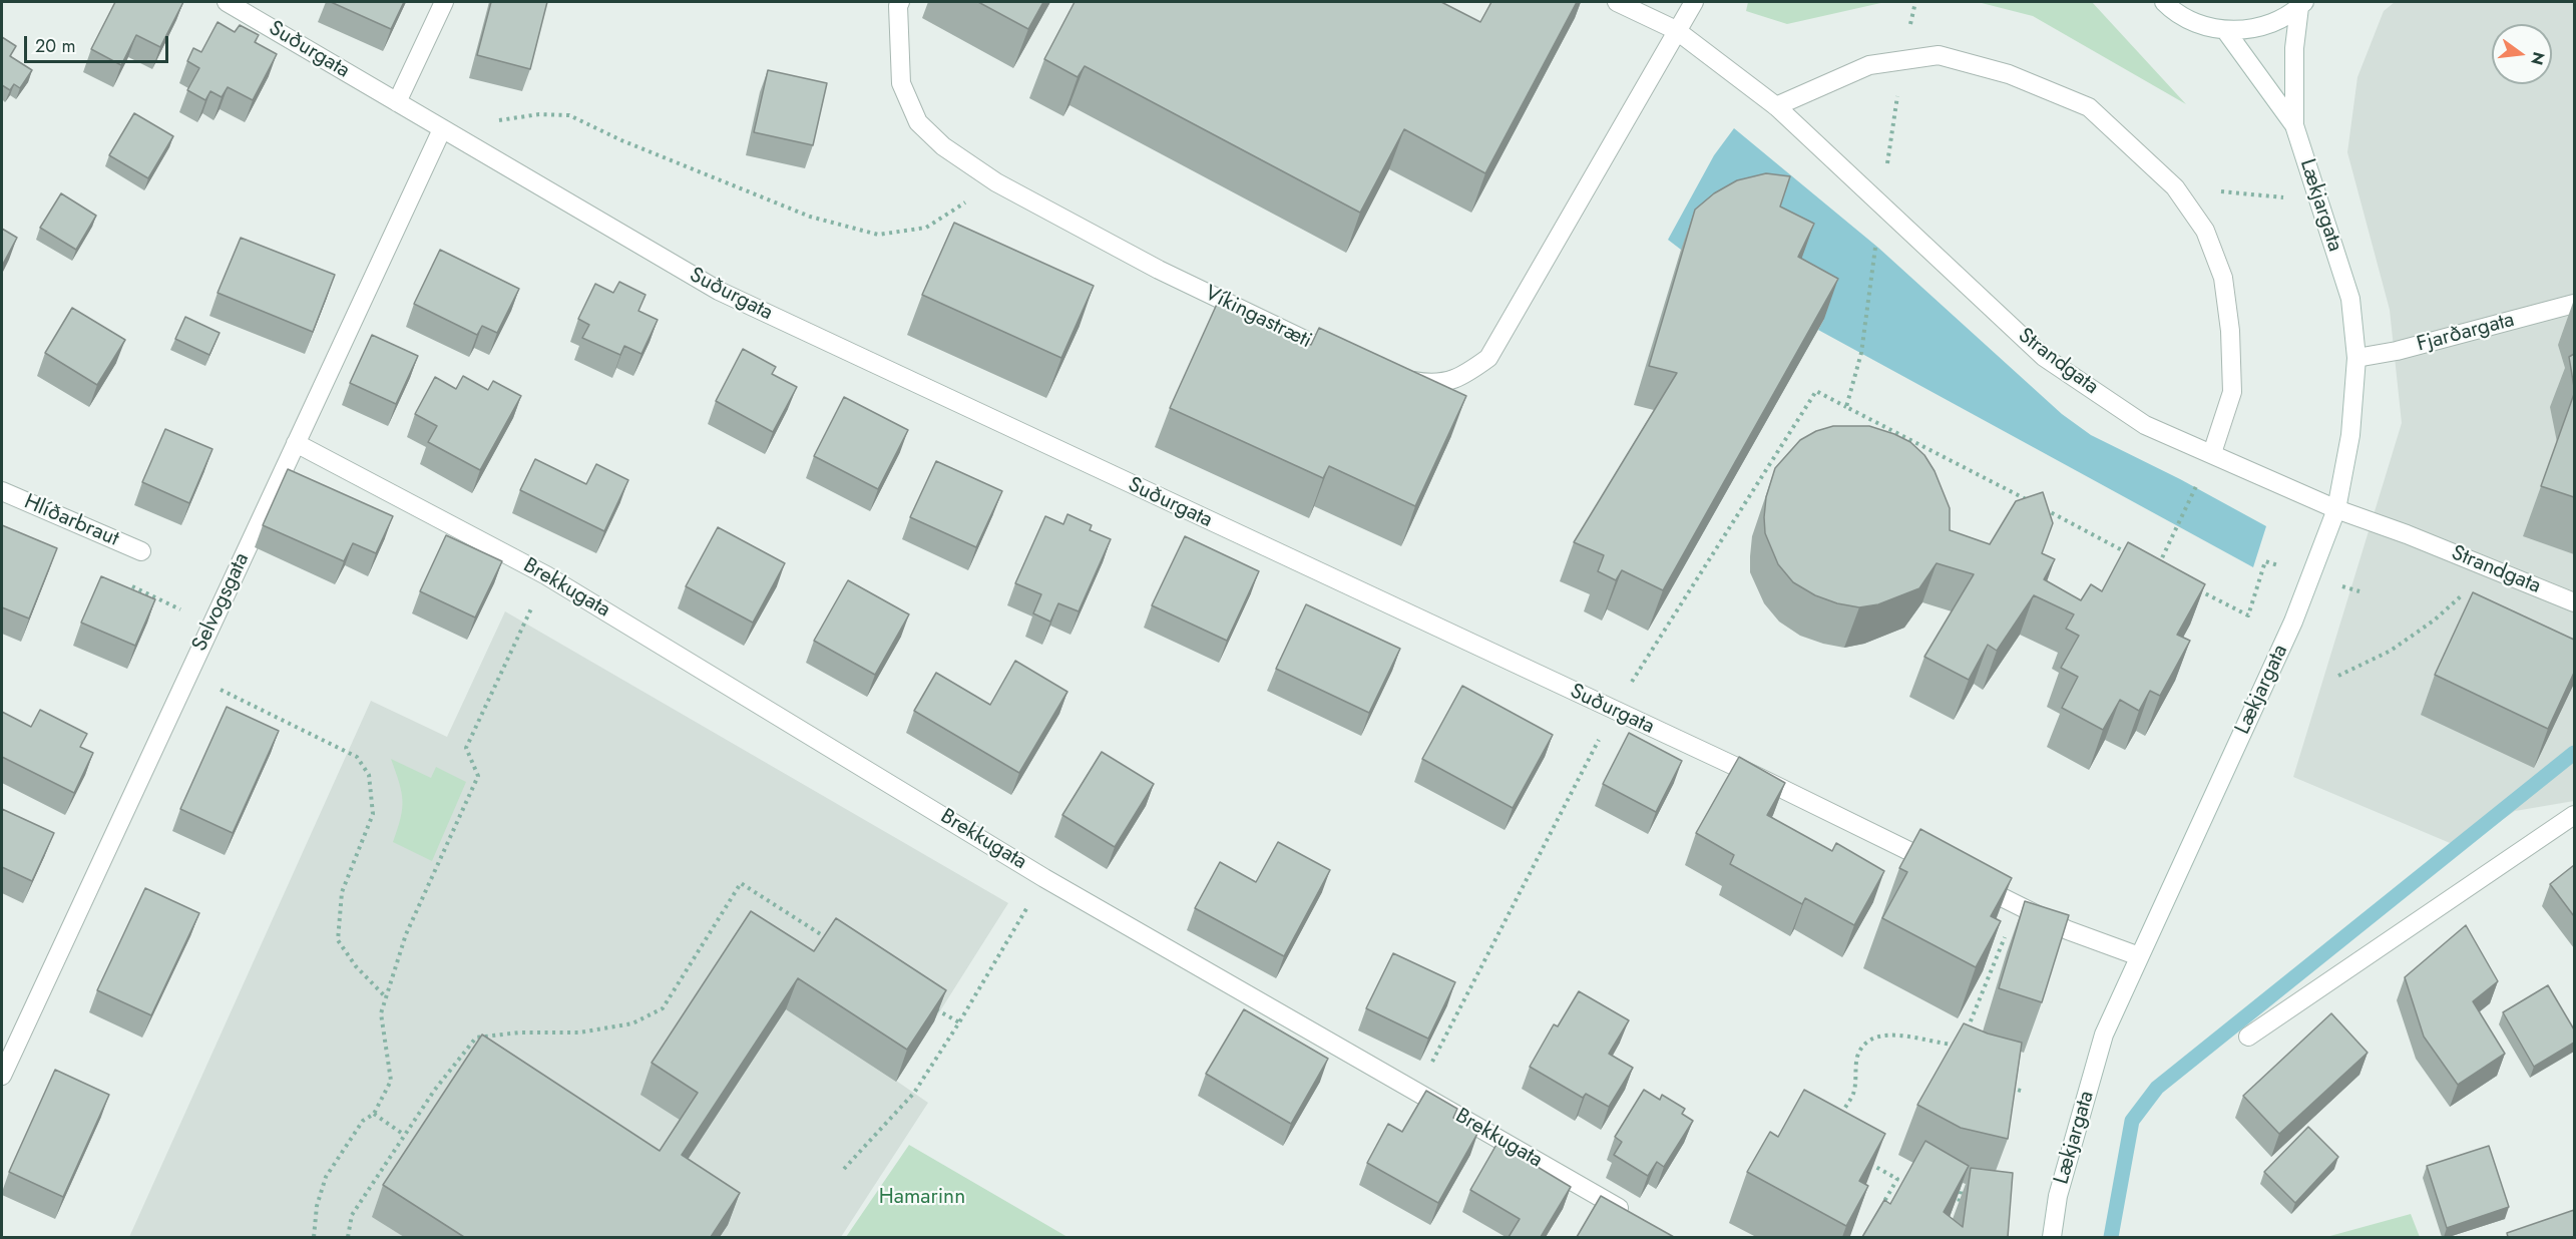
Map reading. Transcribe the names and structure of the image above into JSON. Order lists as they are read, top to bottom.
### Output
{
  "streets": {
    "street": [
      "Suðurgata",
      "Lækjargata",
      "Víkingastræti",
      "Fjarðargata",
      "Strandgata",
      "Hlíðarbraut",
      "Brekkugata",
      "Selvogsgata"
    ]
  },
  "crossings": [
    ["Suðurgata", "Selvogsgata"],
    ["Lækjargata", "Fjarðargata"],
    ["Lækjargata", "Strandgata"],
    ["Brekkugata", "Selvogsgata"]
  ],
  "parks": ["Hamarinn"],
  "scale_bar": "20 m",
  "north": "right"
}
